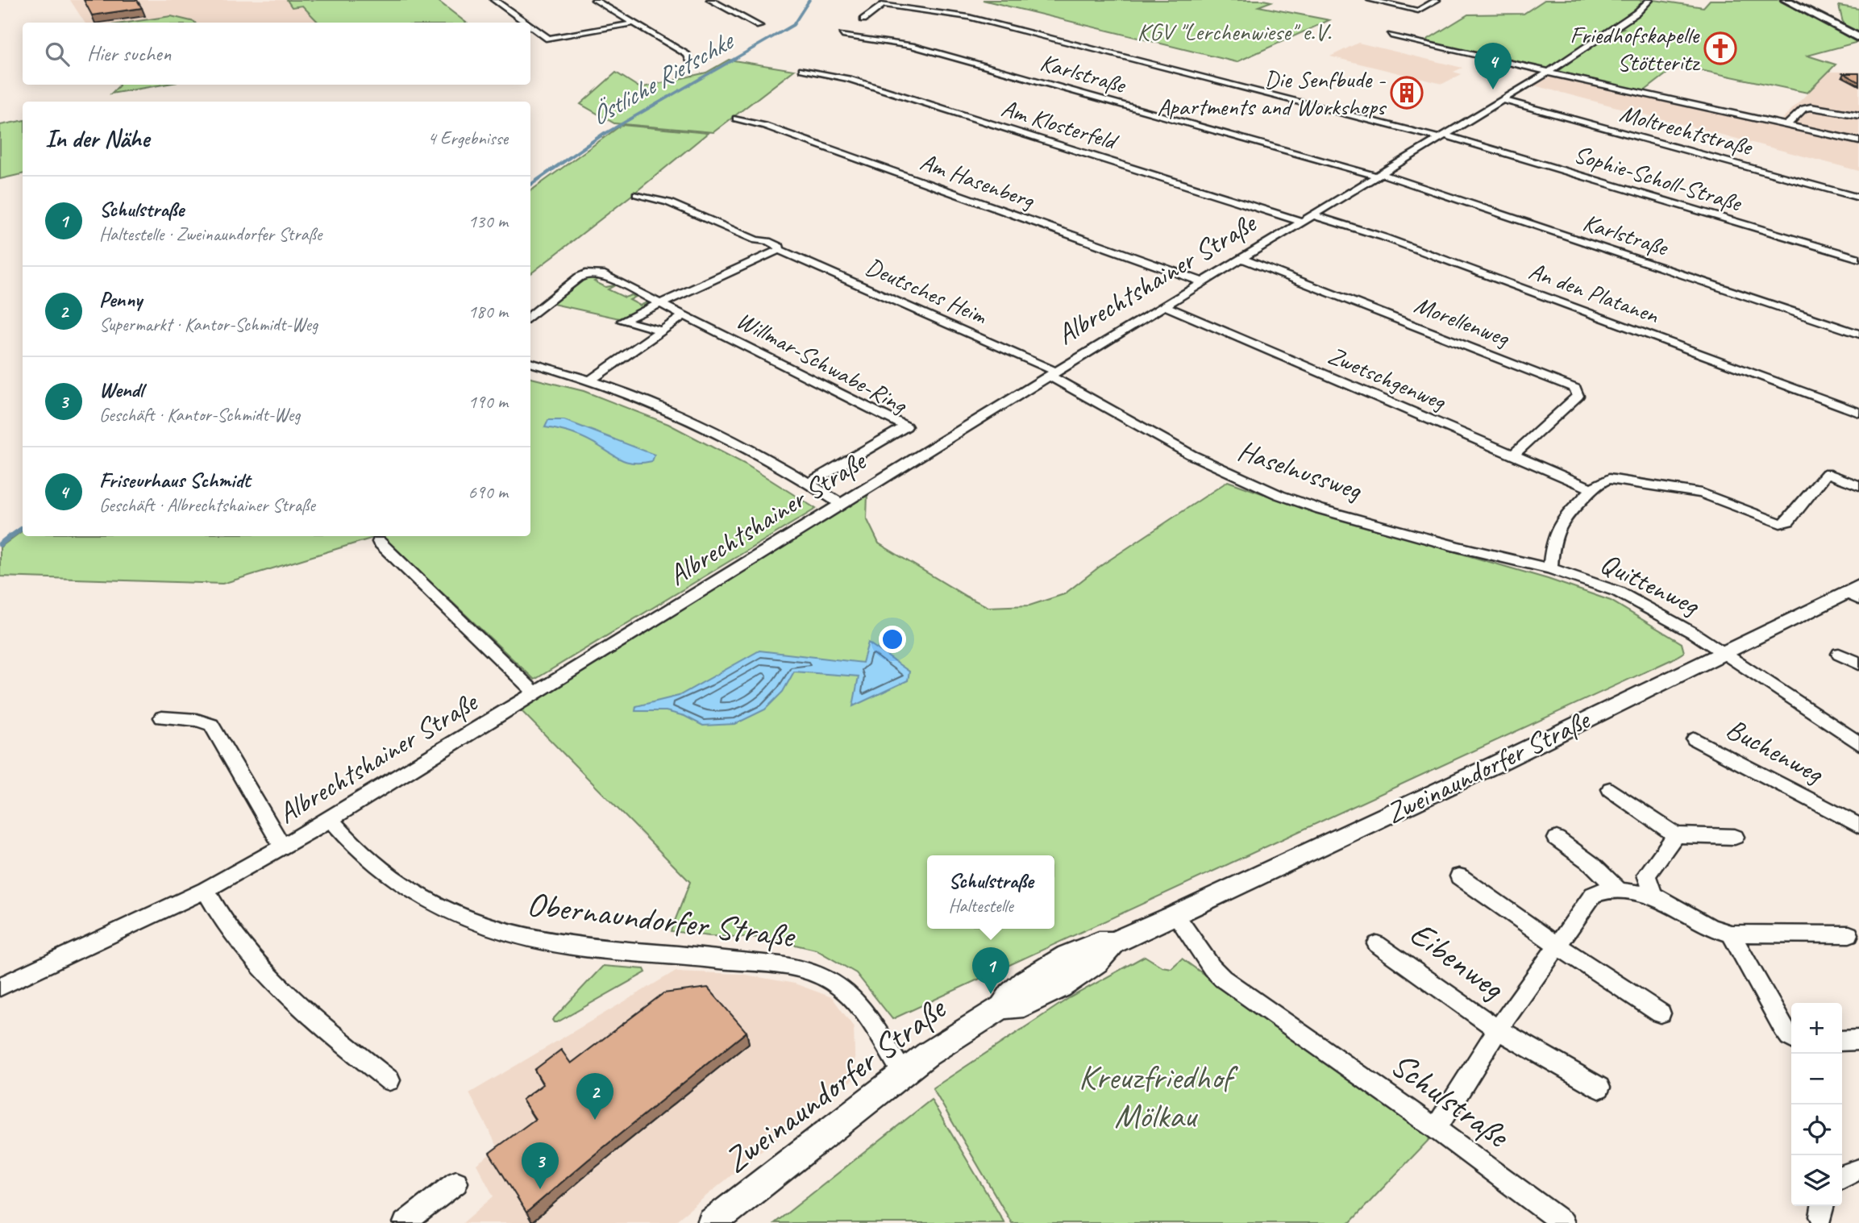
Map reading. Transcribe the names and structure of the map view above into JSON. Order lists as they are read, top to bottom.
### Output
{
  "streets": {
    "street": [
      "Karlstraße",
      "Am Klosterfeld",
      "Moltrechtstraße",
      "Sophie-Scholl-Straße",
      "Am Hasenberg",
      "Albrechtshainer Straße",
      "Deutsches Heim",
      "An den Platanen",
      "Morellenweg",
      "Willmar-Schwabe-Ring",
      "Zwetschgenweg",
      "Haselnussweg",
      "Quittenweg",
      "Buchenweg",
      "Zweinaundorfer Straße",
      "Obernaundorfer Straße",
      "Eibenweg",
      "Schulstraße"
    ]
  },
  "crossings": [
    ["Karlstraße", "Albrechtshainer Straße"],
    ["Am Klosterfeld", "Albrechtshainer Straße"],
    ["Moltrechtstraße", "Albrechtshainer Straße"],
    ["Sophie-Scholl-Straße", "Albrechtshainer Straße"],
    ["Am Hasenberg", "Albrechtshainer Straße"],
    ["Albrechtshainer Straße", "Deutsches Heim"],
    ["Albrechtshainer Straße", "An den Platanen"],
    ["Albrechtshainer Straße", "Morellenweg"],
    ["Albrechtshainer Straße", "Zwetschgenweg"],
    ["Albrechtshainer Straße", "Haselnussweg"],
    ["Albrechtshainer Straße", "Obernaundorfer Straße"],
    ["Deutsches Heim", "Haselnussweg"],
    ["Morellenweg", "Zwetschgenweg"],
    ["Haselnussweg", "Quittenweg"],
    ["Quittenweg", "Buchenweg"],
    ["Quittenweg", "Zweinaundorfer Straße"],
    ["Buchenweg", "Zweinaundorfer Straße"],
    ["Zweinaundorfer Straße", "Obernaundorfer Straße"],
    ["Zweinaundorfer Straße", "Schulstraße"],
    ["Eibenweg", "Schulstraße"]
  ],
  "water": ["Östliche Rietschke"],
  "parks": ["KGV \"Lerchenwiese\" e.V.", "Kreuzfriedhof Mölkau"],
  "places": {
    "church": ["Friedhofskapelle Stötteritz"],
    "building": ["Die Senfbude - Apartments and Workshops"]
  },
  "page": {
    "search": "Hier suchen",
    "pins": [
      "4",
      "1",
      "2",
      "3"
    ],
    "heading": ["In der Nähe", "4 Ergebnisse"],
    "list": [
      {
        "mark": "1",
        "name": "Schulstraße",
        "note": "Haltestelle · Zweinaundorfer Straße",
        "value": "130 m"
      },
      {
        "mark": "2",
        "name": "Penny",
        "note": "Supermarkt · Kantor-Schmidt-Weg",
        "value": "180 m"
      },
      {
        "mark": "3",
        "name": "Wendl",
        "note": "Geschäft · Kantor-Schmidt-Weg",
        "value": "190 m"
      },
      {
        "mark": "4",
        "name": "Friseurhaus Schmidt",
        "note": "Geschäft · Albrechtshainer Straße",
        "value": "690 m"
      }
    ],
    "popup": ["Schulstraße", "Haltestelle"],
    "map_buttons": ["+", "−"]
  }
}
